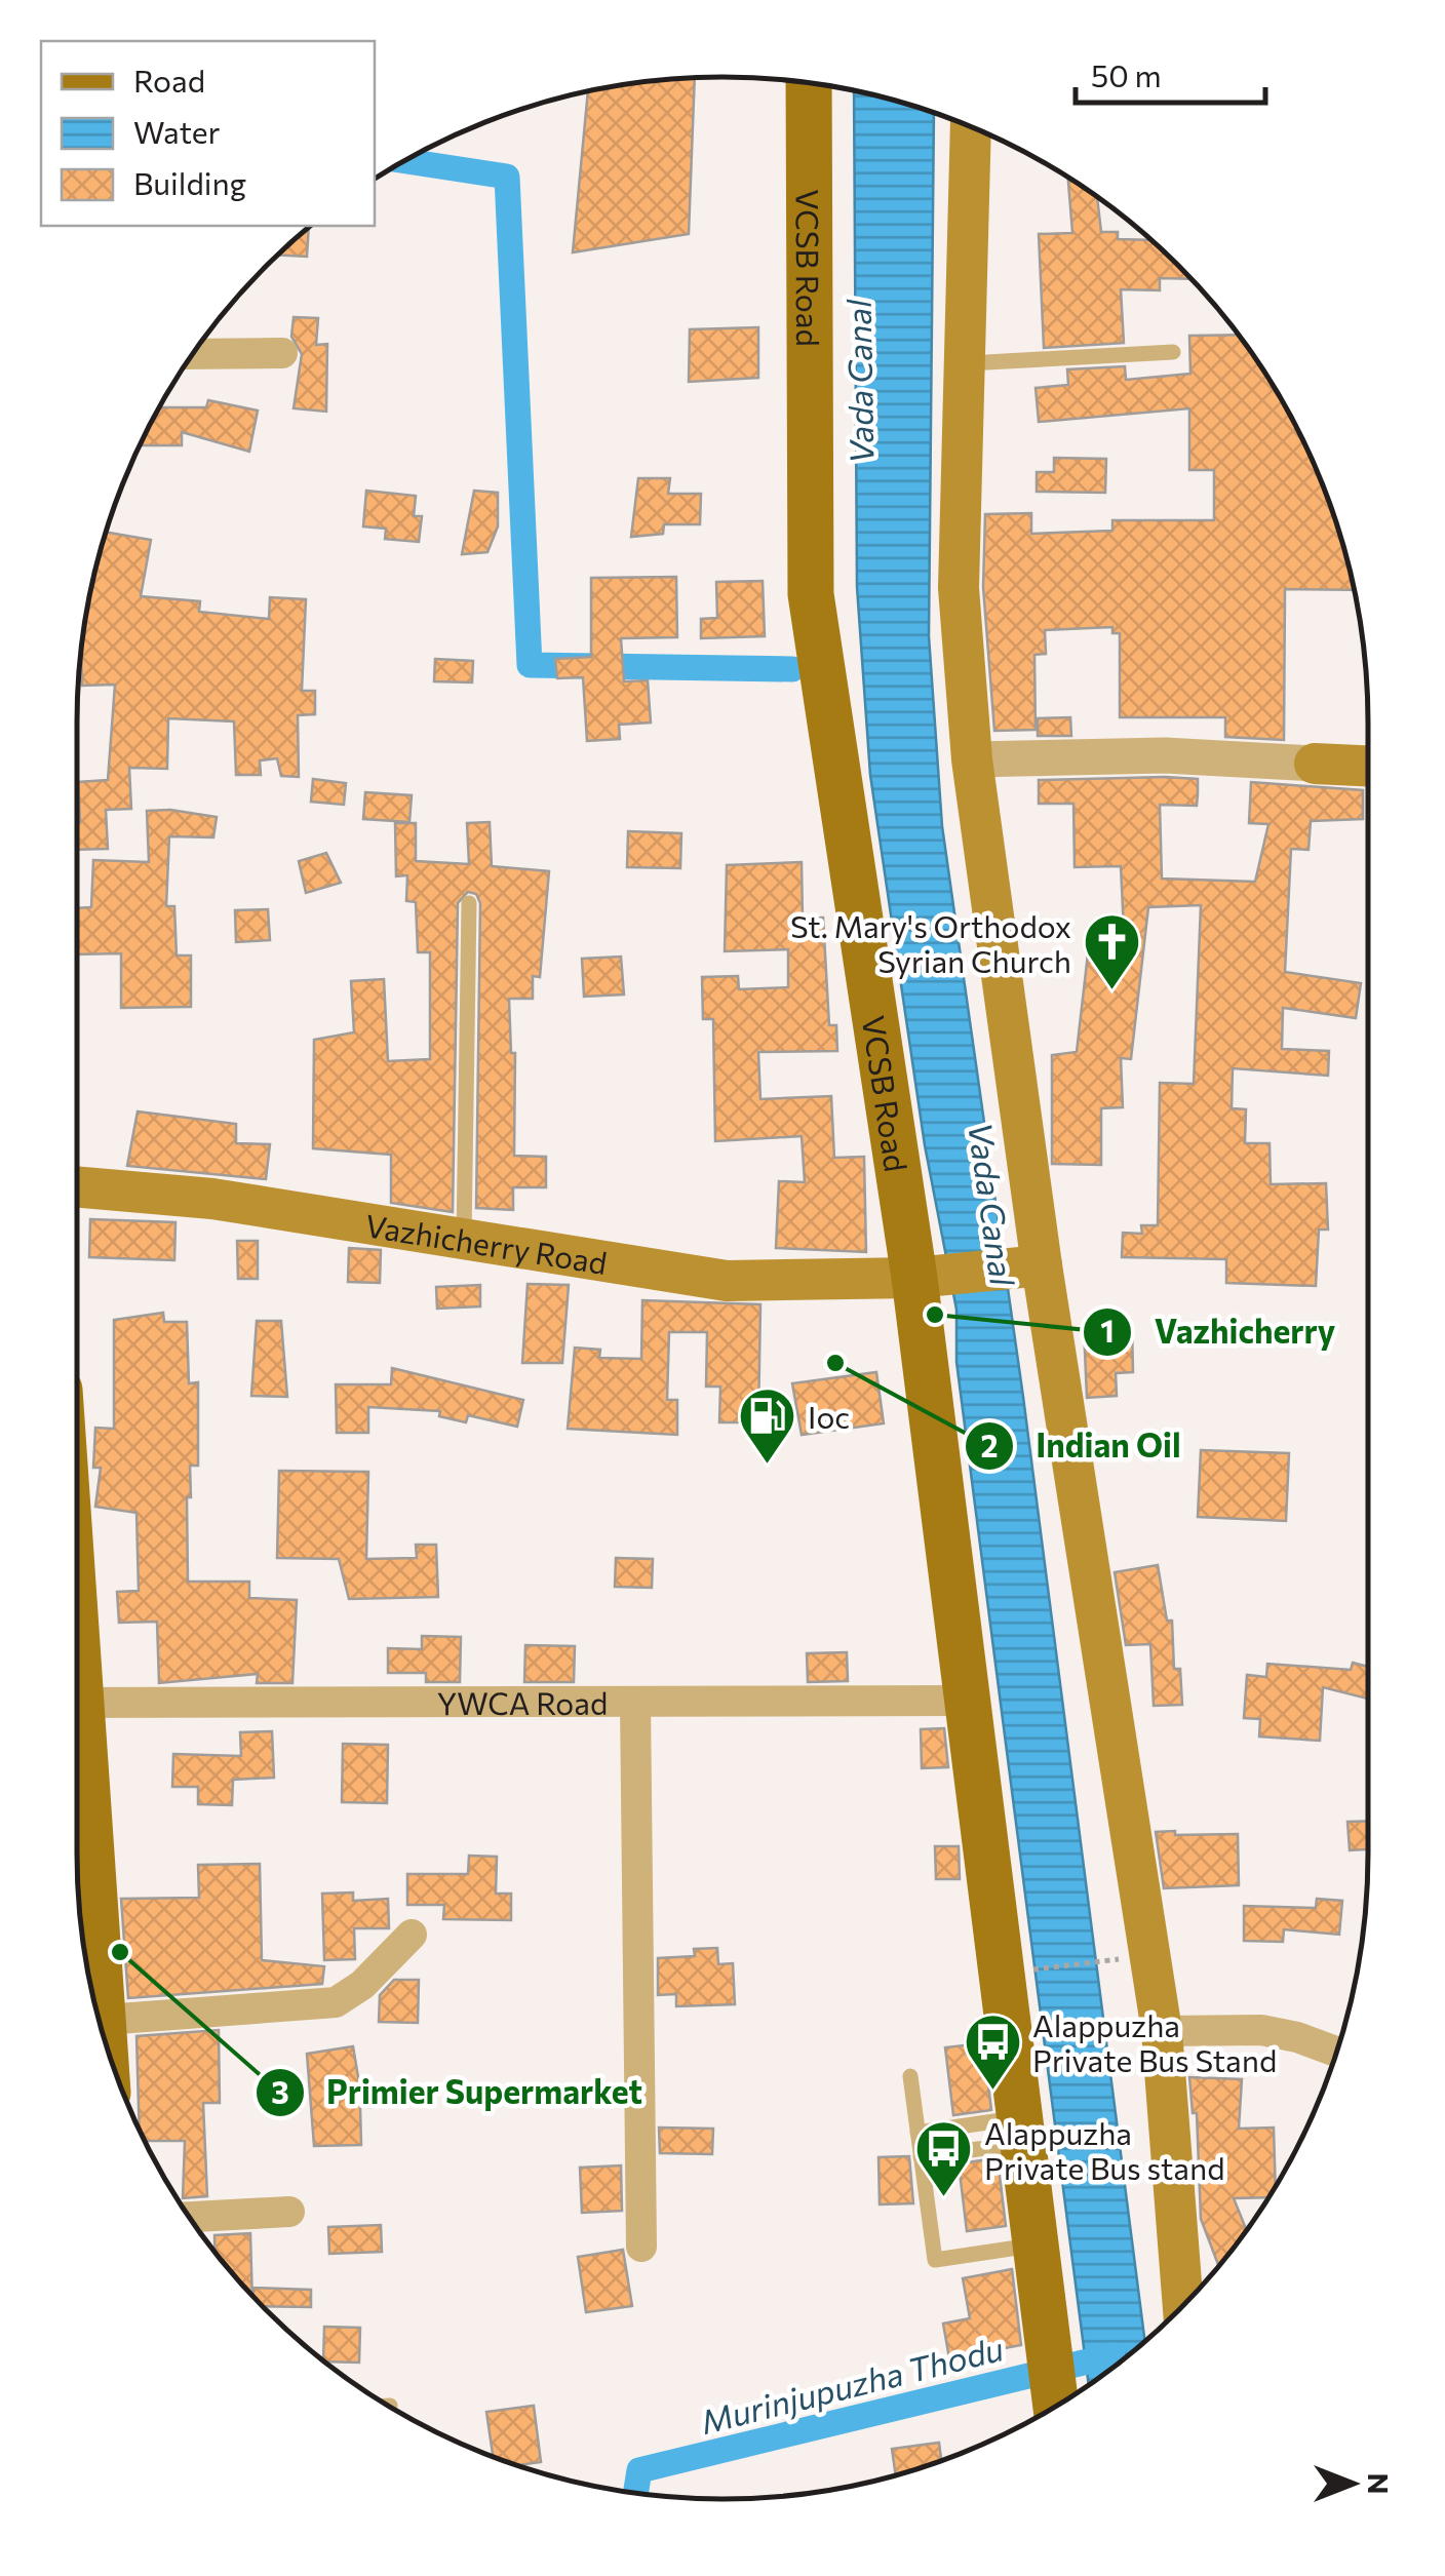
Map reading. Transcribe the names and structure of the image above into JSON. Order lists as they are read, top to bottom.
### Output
{
  "streets": {
    "main road": ["VCSB Road", "Vazhicherry Road"],
    "street": ["YWCA Road"]
  },
  "crossings": [
    ["VCSB Road", "Vazhicherry Road"],
    ["VCSB Road", "YWCA Road"]
  ],
  "water": ["Vada Canal", "Murinjupuzha Thodu"],
  "places": {
    "church": ["St. Mary's Orthodox Syrian Church"],
    "other": ["Vazhicherry", "Indian Oil", "Primier Supermarket"],
    "fuel station": ["Ioc"],
    "bus stop": ["Alappuzha Private Bus Stand", "Alappuzha Private Bus stand"]
  },
  "legend": ["Road", "Water", "Building"],
  "scale_bar": "50 m",
  "north": "right"
}
